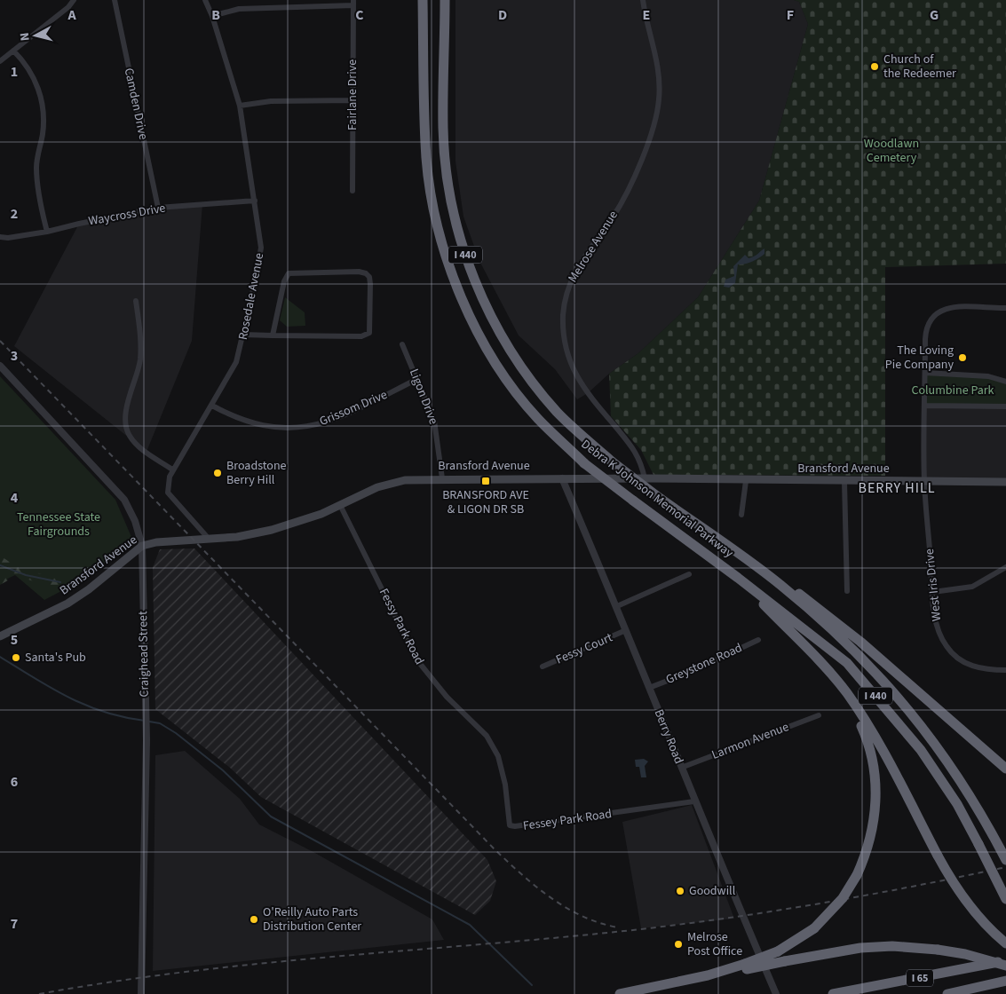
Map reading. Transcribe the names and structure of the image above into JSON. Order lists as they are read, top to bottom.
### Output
{
  "streets": {
    "highway": ["I 440", "Debra K Johnson Memorial Parkway", "I 65"],
    "main road": ["Bransford Avenue"],
    "street": [
      "Fairlane Drive",
      "Camden Drive",
      "Waycross Drive",
      "Melrose Avenue",
      "Rosedale Avenue",
      "Ligon Drive",
      "Grissom Drive",
      "West Iris Drive",
      "Fessy Park Road",
      "Fessy Court",
      "Craighead Street",
      "Greystone Road",
      "Berry Road",
      "Larmon Avenue",
      "Fessey Park Road"
    ]
  },
  "crossings": [
    ["Camden Drive", "Waycross Drive"],
    ["Waycross Drive", "Rosedale Avenue"],
    ["Melrose Avenue", "Bransford Avenue"],
    ["Rosedale Avenue", "Grissom Drive"],
    ["Rosedale Avenue", "Bransford Avenue"],
    ["Ligon Drive", "Grissom Drive"],
    ["Ligon Drive", "Bransford Avenue"],
    ["Bransford Avenue", "West Iris Drive"],
    ["Bransford Avenue", "Fessy Park Road"],
    ["Bransford Avenue", "Craighead Street"],
    ["Bransford Avenue", "Berry Road"],
    ["Fessy Park Road", "Fessey Park Road"],
    ["Fessy Court", "Berry Road"],
    ["Greystone Road", "Berry Road"],
    ["Berry Road", "Larmon Avenue"],
    ["Berry Road", "Fessey Park Road"]
  ],
  "districts": ["BERRY HILL"],
  "parks": ["Woodlawn Cemetery", "Columbine Park", "Tennessee State Fairgrounds"],
  "places": {
    "other": [
      "Church of the Redeemer",
      "The Loving Pie Company",
      "Broadstone Berry Hill",
      "Santa's Pub",
      "Goodwill",
      "O'Reilly Auto Parts Distribution Center",
      "Melrose Post Office"
    ],
    "transit": ["BRANSFORD AVE & LIGON DR SB"]
  },
  "north": "left",
  "grid": {
    "columns": [
      "A",
      "B",
      "C",
      "D",
      "E",
      "F",
      "G"
    ],
    "rows": [
      "1",
      "2",
      "3",
      "4",
      "5",
      "6",
      "7"
    ]
  }
}
